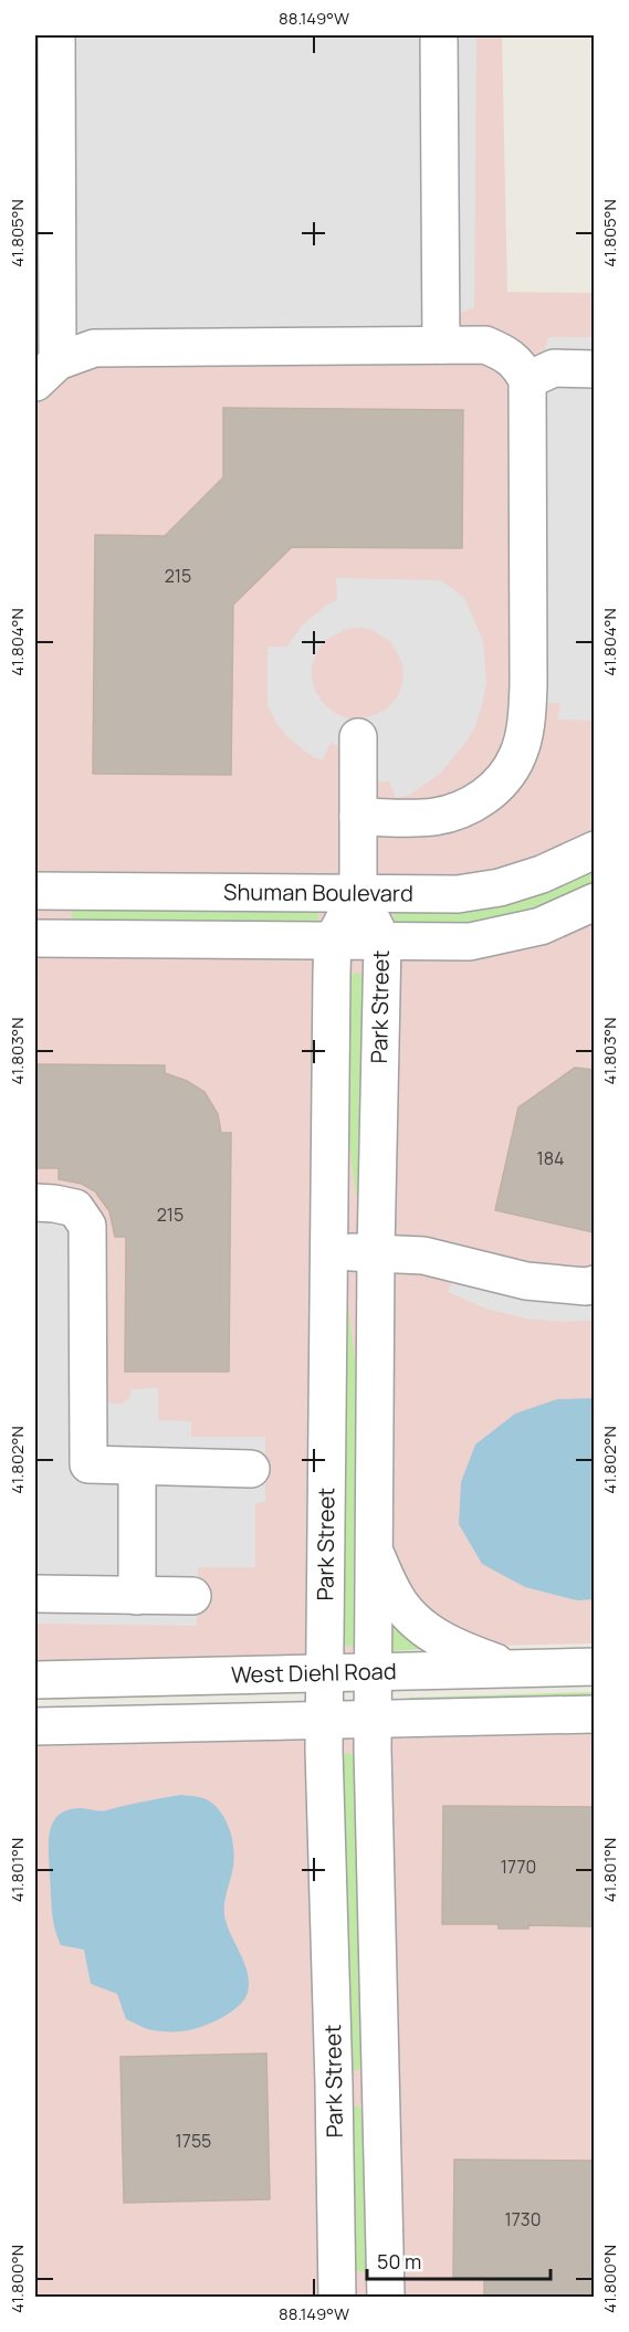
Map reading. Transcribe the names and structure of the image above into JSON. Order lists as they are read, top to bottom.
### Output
{
  "streets": {
    "street": ["Shuman Boulevard", "Park Street", "West Diehl Road"]
  },
  "crossings": [
    ["Shuman Boulevard", "Park Street"],
    ["Park Street", "West Diehl Road"]
  ],
  "house_numbers": [
    "215",
    "184",
    "215",
    "1770",
    "1755",
    "1730"
  ],
  "scale_bar": "50 m",
  "coordinates": [
    "88.149°W",
    "41.805°N",
    "41.804°N",
    "41.803°N",
    "41.802°N",
    "41.801°N",
    "41.800°N"
  ]
}
